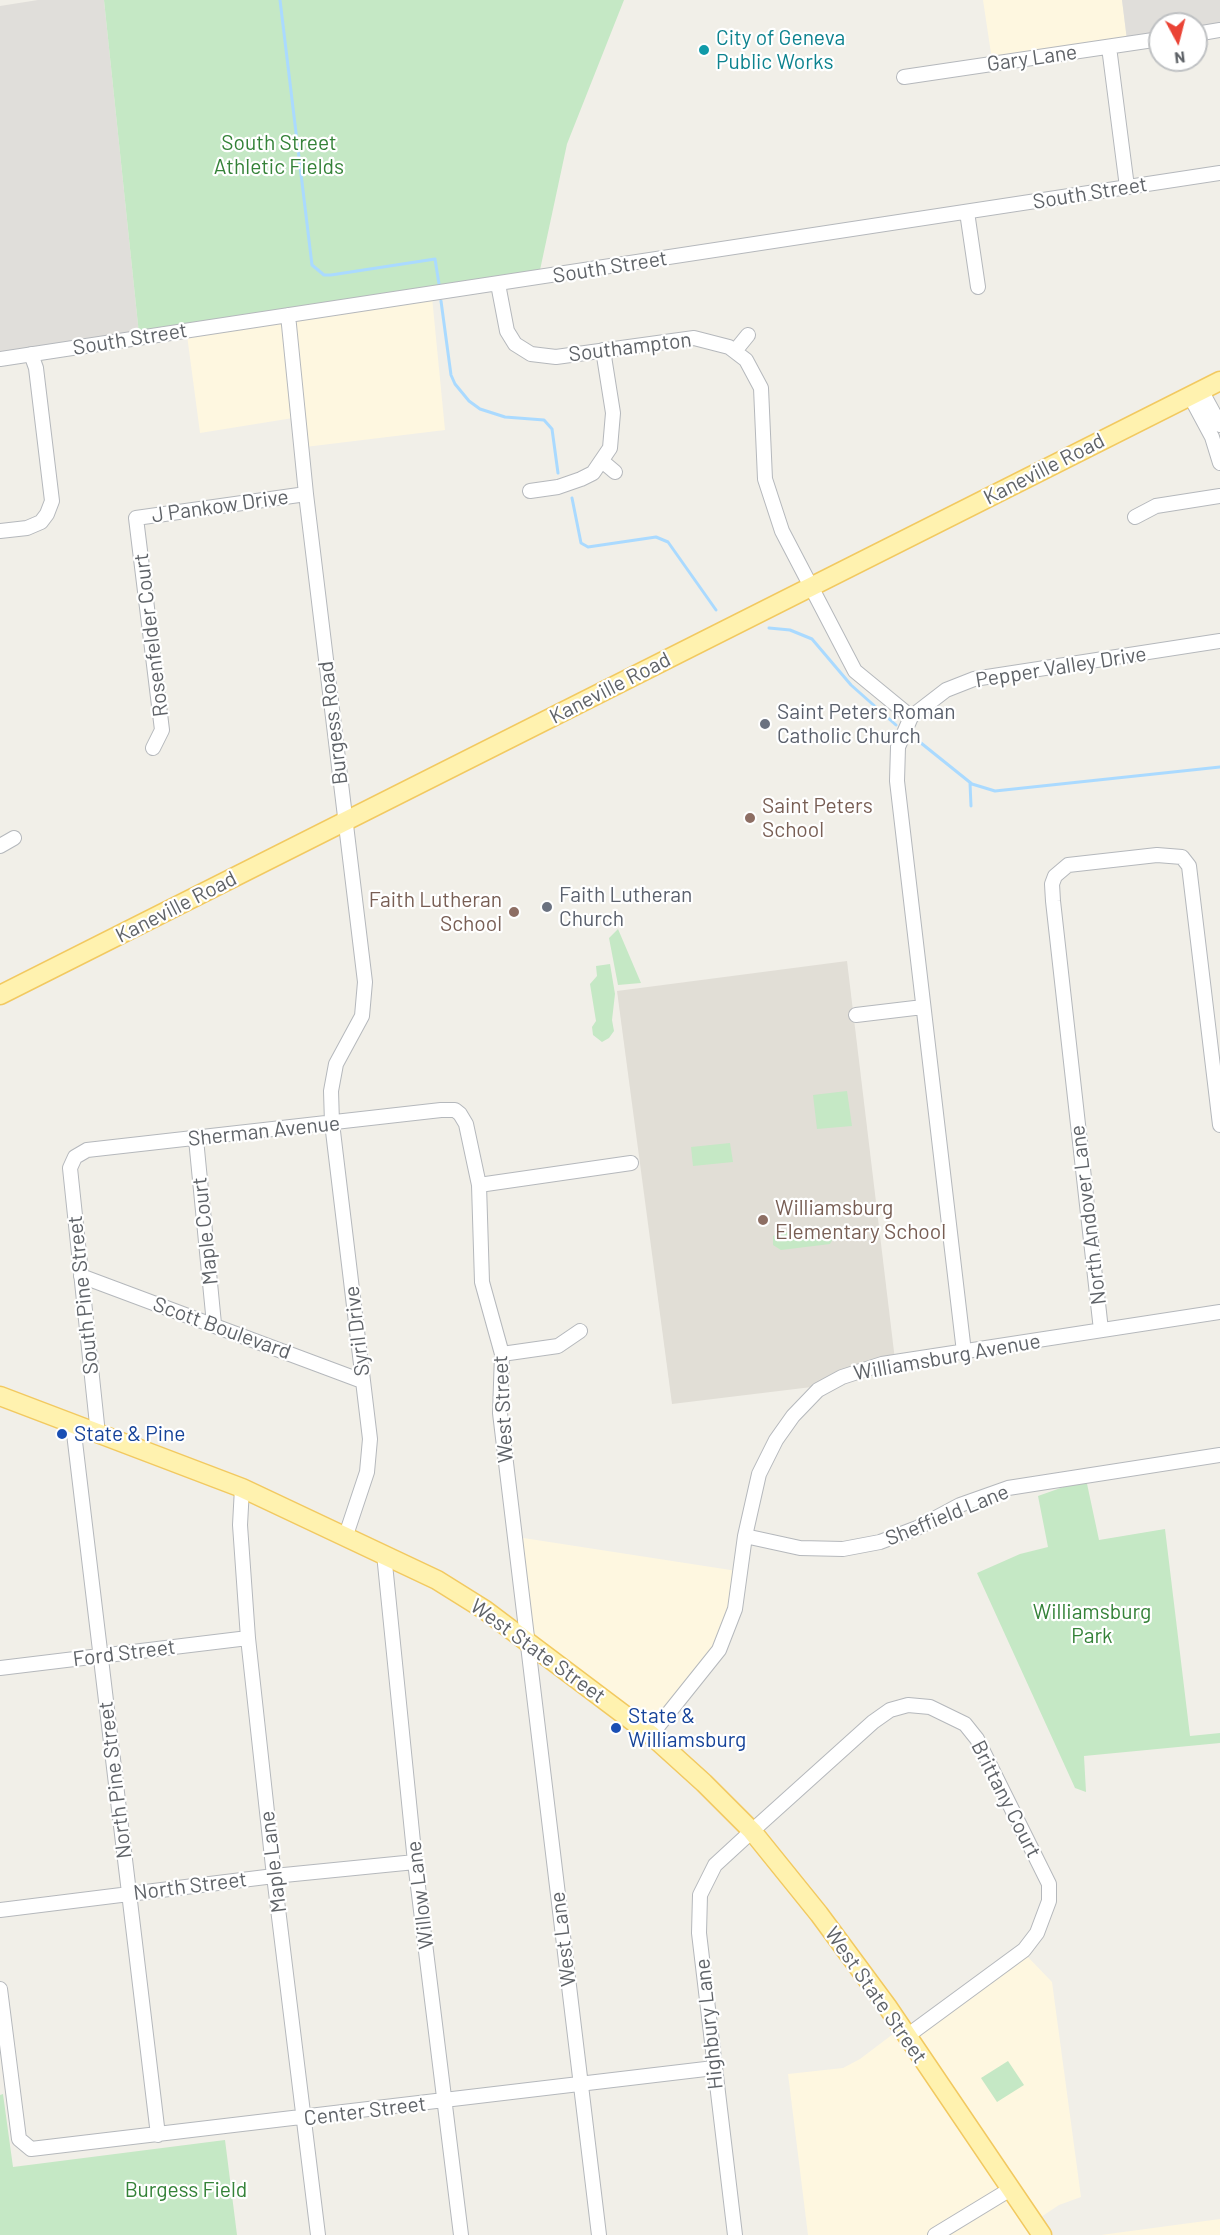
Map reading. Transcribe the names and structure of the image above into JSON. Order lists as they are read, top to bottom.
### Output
{
  "streets": {
    "main road": ["Kaneville Road", "West State Street"],
    "street": [
      "Gary Lane",
      "South Street",
      "Southampton",
      "J Pankow Drive",
      "Rosenfelder Court",
      "Pepper Valley Drive",
      "Burgess Road",
      "Sherman Avenue",
      "North Andover Lane",
      "Maple Court",
      "South Pine Street",
      "Scott Boulevard",
      "Syril Drive",
      "Williamsburg Avenue",
      "West Street",
      "Sheffield Lane",
      "Ford Street",
      "North Pine Street",
      "Brittany Court",
      "Maple Lane",
      "North Street",
      "Willow Lane",
      "West Lane",
      "Highbury Lane",
      "Center Street"
    ]
  },
  "crossings": [
    ["South Street", "Southampton"],
    ["South Street", "Burgess Road"],
    ["Southampton", "Kaneville Road"],
    ["Southampton", "Pepper Valley Drive"],
    ["Kaneville Road", "Burgess Road"],
    ["J Pankow Drive", "Rosenfelder Court"],
    ["J Pankow Drive", "Burgess Road"],
    ["Burgess Road", "Sherman Avenue"],
    ["Burgess Road", "Syril Drive"],
    ["Sherman Avenue", "Maple Court"],
    ["Sherman Avenue", "South Pine Street"],
    ["Sherman Avenue", "Syril Drive"],
    ["Sherman Avenue", "West Street"],
    ["North Andover Lane", "Williamsburg Avenue"],
    ["Maple Court", "Scott Boulevard"],
    ["South Pine Street", "Scott Boulevard"],
    ["South Pine Street", "West State Street"],
    ["Scott Boulevard", "Syril Drive"],
    ["Syril Drive", "West State Street"],
    ["Williamsburg Avenue", "Sheffield Lane"],
    ["Williamsburg Avenue", "West State Street"],
    ["West Street", "West State Street"],
    ["West Street", "West Lane"],
    ["West State Street", "North Pine Street"],
    ["West State Street", "Brittany Court"],
    ["West State Street", "Maple Lane"],
    ["West State Street", "Willow Lane"],
    ["West State Street", "West Lane"],
    ["West State Street", "Highbury Lane"],
    ["Ford Street", "North Pine Street"],
    ["Ford Street", "Maple Lane"],
    ["North Pine Street", "North Street"],
    ["North Pine Street", "Center Street"],
    ["Brittany Court", "Highbury Lane"],
    ["Maple Lane", "North Street"],
    ["Maple Lane", "Center Street"],
    ["North Street", "Willow Lane"],
    ["Willow Lane", "Center Street"],
    ["West Lane", "Center Street"],
    ["Highbury Lane", "Center Street"]
  ],
  "parks": ["South Street Athletic Fields", "Williamsburg Park", "Burgess Field"],
  "places": [
    "City of Geneva Public Works",
    "Saint Peters Roman Catholic Church",
    "Saint Peters School",
    "Faith Lutheran Church",
    "Faith Lutheran School",
    "Williamsburg Elementary School",
    "State & Pine",
    "State & Williamsburg"
  ],
  "north": "bottom"
}
